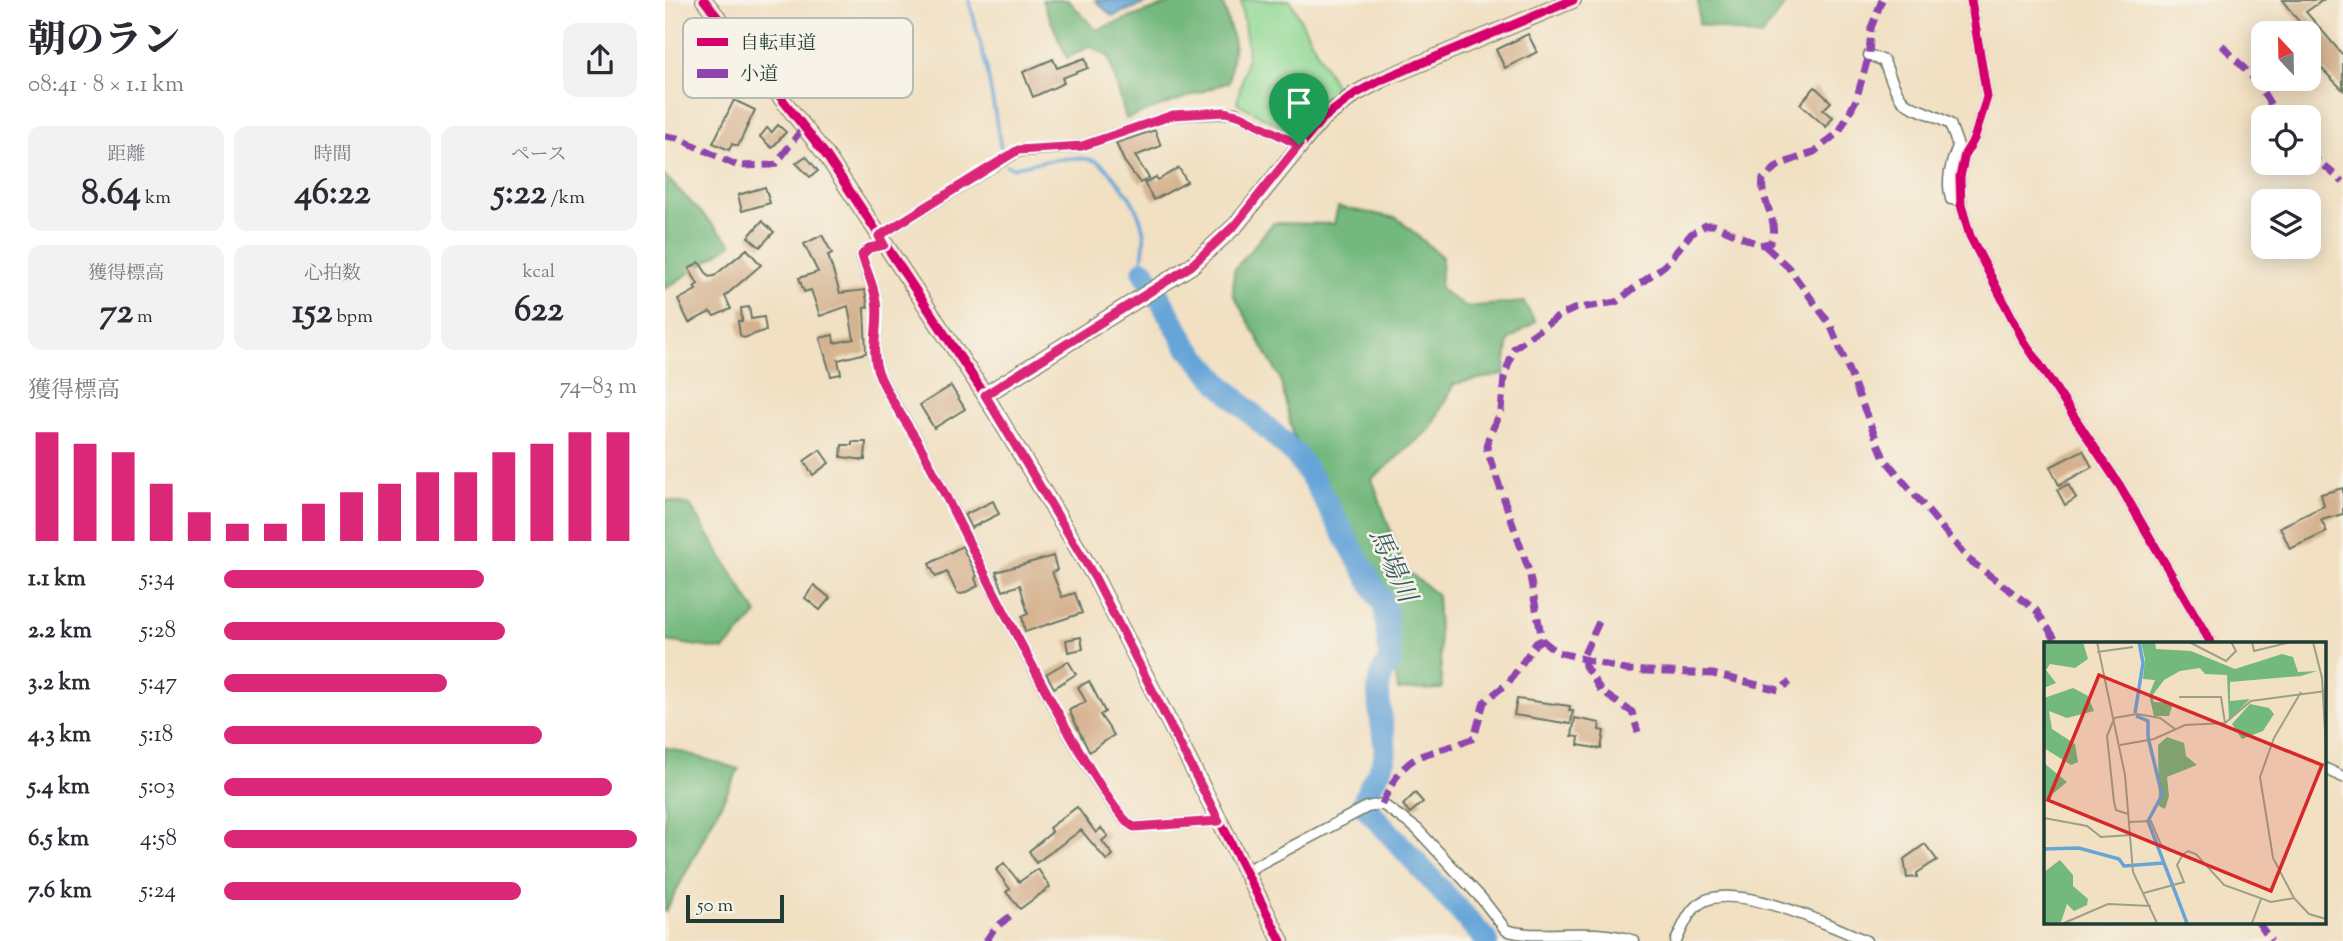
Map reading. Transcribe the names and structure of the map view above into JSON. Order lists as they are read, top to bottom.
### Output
{
  "water": ["馬場川"],
  "legend": ["自転車道", "小道"],
  "scale_bar": "50 m",
  "north": "top",
  "page": {
    "heading": ["朝のラン", "08:41 · 8 × 1.1 km"],
    "stats": [
      ["距離", "8.64 km"],
      ["時間", "46:22"],
      ["ペース", "5:22 /km"],
      ["獲得標高", "72 m"],
      ["心拍数", "152 bpm"],
      ["kcal", "622"]
    ],
    "chart": ["獲得標高", "74–83 m"],
    "list": [
      {
        "name": "1.1 km",
        "note": "5:34"
      },
      {
        "name": "2.2 km",
        "note": "5:28"
      },
      {
        "name": "3.2 km",
        "note": "5:47"
      },
      {
        "name": "4.3 km",
        "note": "5:18"
      },
      {
        "name": "5.4 km",
        "note": "5:03"
      },
      {
        "name": "6.5 km",
        "note": "4:58"
      },
      {
        "name": "7.6 km",
        "note": "5:24"
      }
    ],
    "scale": "50 m"
  }
}
